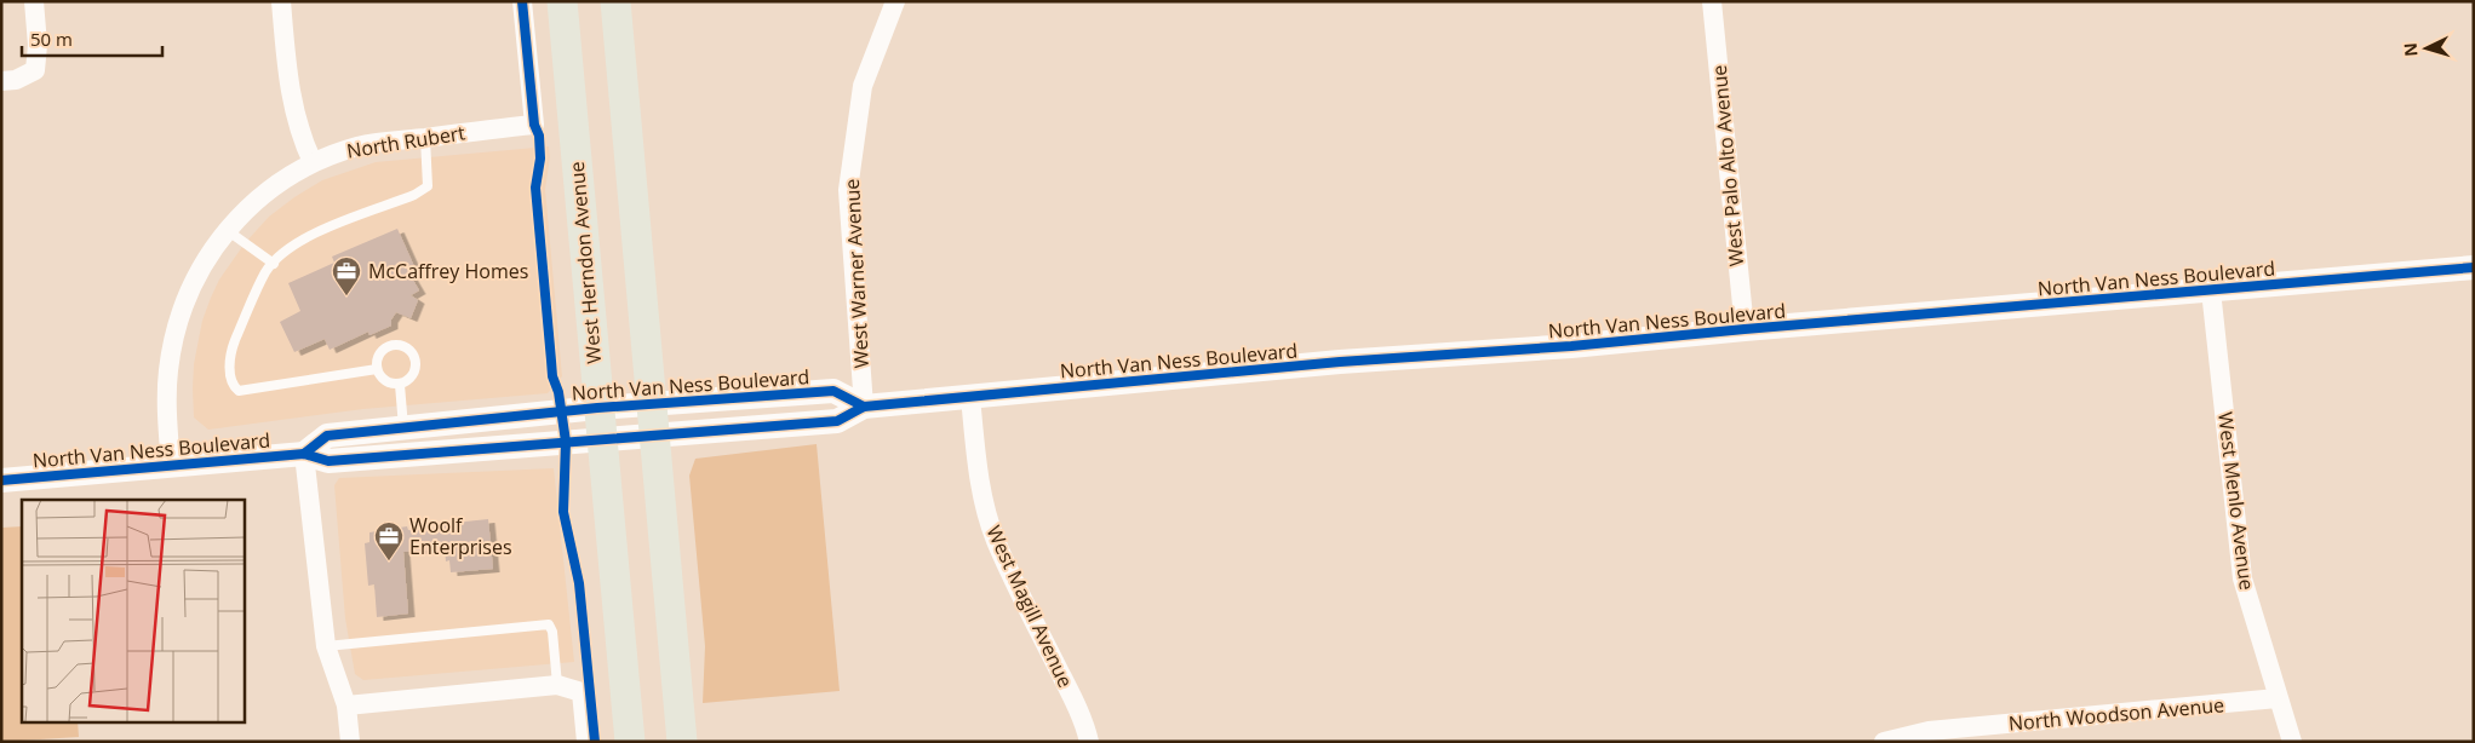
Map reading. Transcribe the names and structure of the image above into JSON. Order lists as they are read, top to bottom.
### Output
{
  "streets": {
    "main road": ["West Herndon Avenue"],
    "street": [
      "North Rubert",
      "West Palo Alto Avenue",
      "West Warner Avenue",
      "North Van Ness Boulevard",
      "West Menlo Avenue",
      "West Magill Avenue",
      "North Woodson Avenue"
    ]
  },
  "crossings": [
    ["North Rubert", "North Van Ness Boulevard"],
    ["West Palo Alto Avenue", "North Van Ness Boulevard"],
    ["West Herndon Avenue", "North Van Ness Boulevard"],
    ["West Warner Avenue", "North Van Ness Boulevard"],
    ["North Van Ness Boulevard", "West Menlo Avenue"],
    ["North Van Ness Boulevard", "West Magill Avenue"],
    ["West Menlo Avenue", "North Woodson Avenue"]
  ],
  "places": {
    "office": ["McCaffrey Homes", "Woolf Enterprises"]
  },
  "scale_bar": "50 m",
  "north": "left"
}
